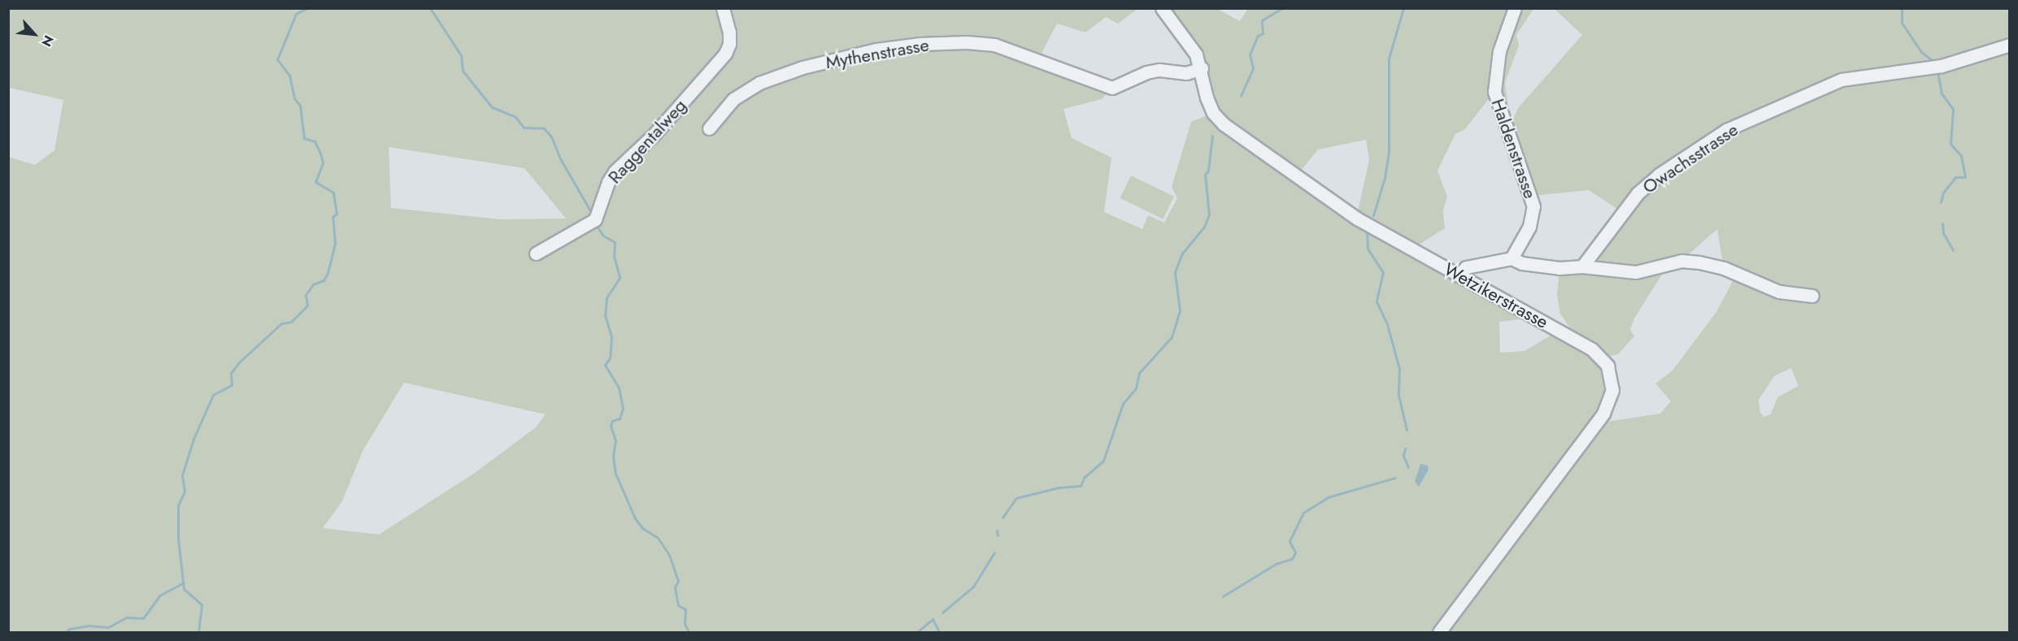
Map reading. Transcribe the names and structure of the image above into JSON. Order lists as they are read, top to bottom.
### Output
{
  "streets": {
    "street": [
      "Mythenstrasse",
      "Raggentalweg",
      "Haldenstrasse",
      "Owachsstrasse",
      "Wetzikerstrasse"
    ]
  },
  "crossings": [
    ["Mythenstrasse", "Wetzikerstrasse"]
  ],
  "north": "bottom right"
}
